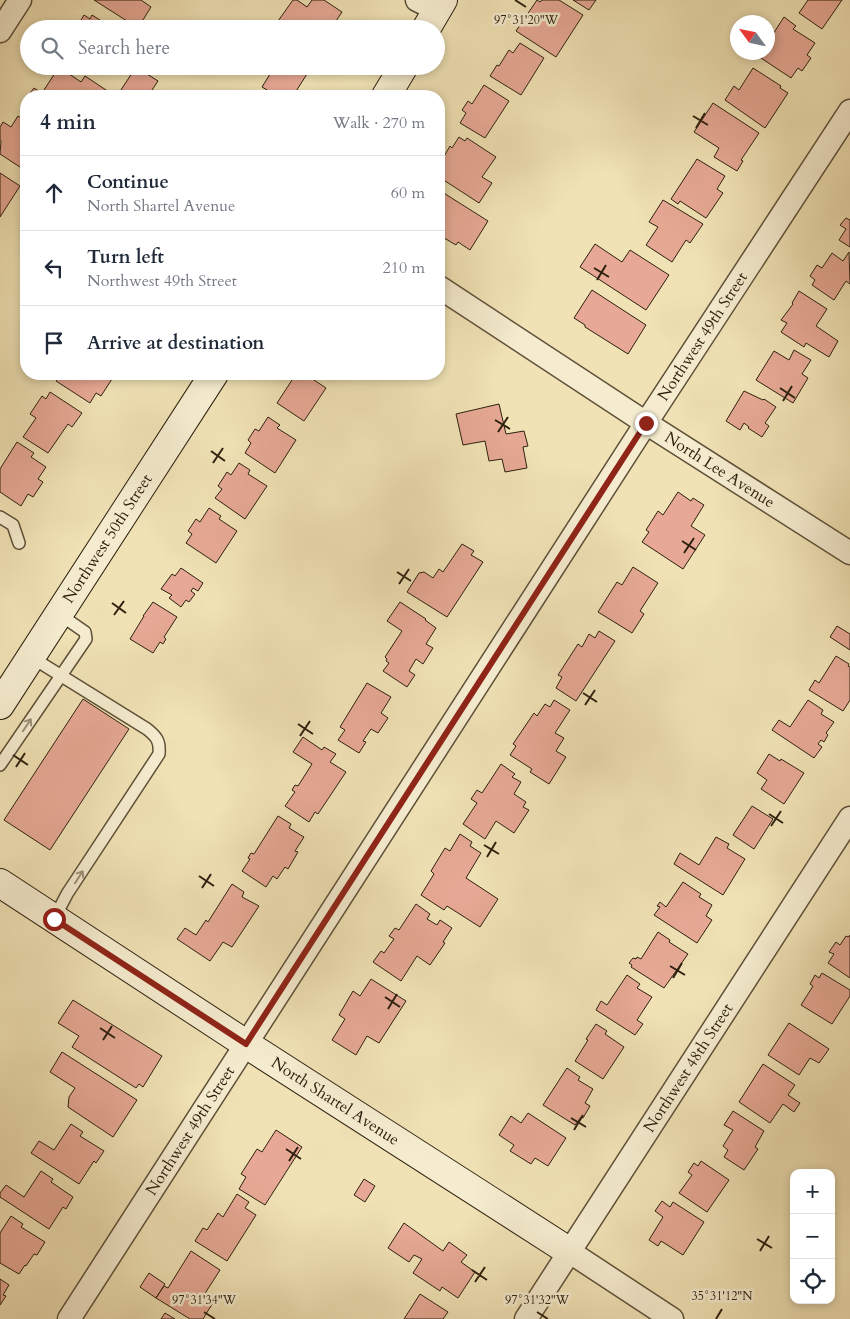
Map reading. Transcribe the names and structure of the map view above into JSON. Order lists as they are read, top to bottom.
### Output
{
  "streets": {
    "street": [
      "Northwest 49th Street",
      "North Lee Avenue",
      "Northwest 50th Street",
      "Northwest 48th Street",
      "North Shartel Avenue"
    ]
  },
  "crossings": [
    ["Northwest 49th Street", "North Lee Avenue"],
    ["Northwest 49th Street", "North Shartel Avenue"],
    ["Northwest 48th Street", "North Shartel Avenue"]
  ],
  "north": "top left",
  "page": {
    "search": "Search here",
    "heading": ["4 min", "Walk · 270 m"],
    "list": [
      ["Continue", "North Shartel Avenue", "60 m"],
      ["Turn left", "Northwest 49th Street", "210 m"],
      "Arrive at destination"
    ],
    "map_buttons": ["+", "−"]
  },
  "coordinates": [
    "97°31'20\"W",
    "35°31'12\"N",
    "97°31'34\"W",
    "97°31'32\"W"
  ]
}
